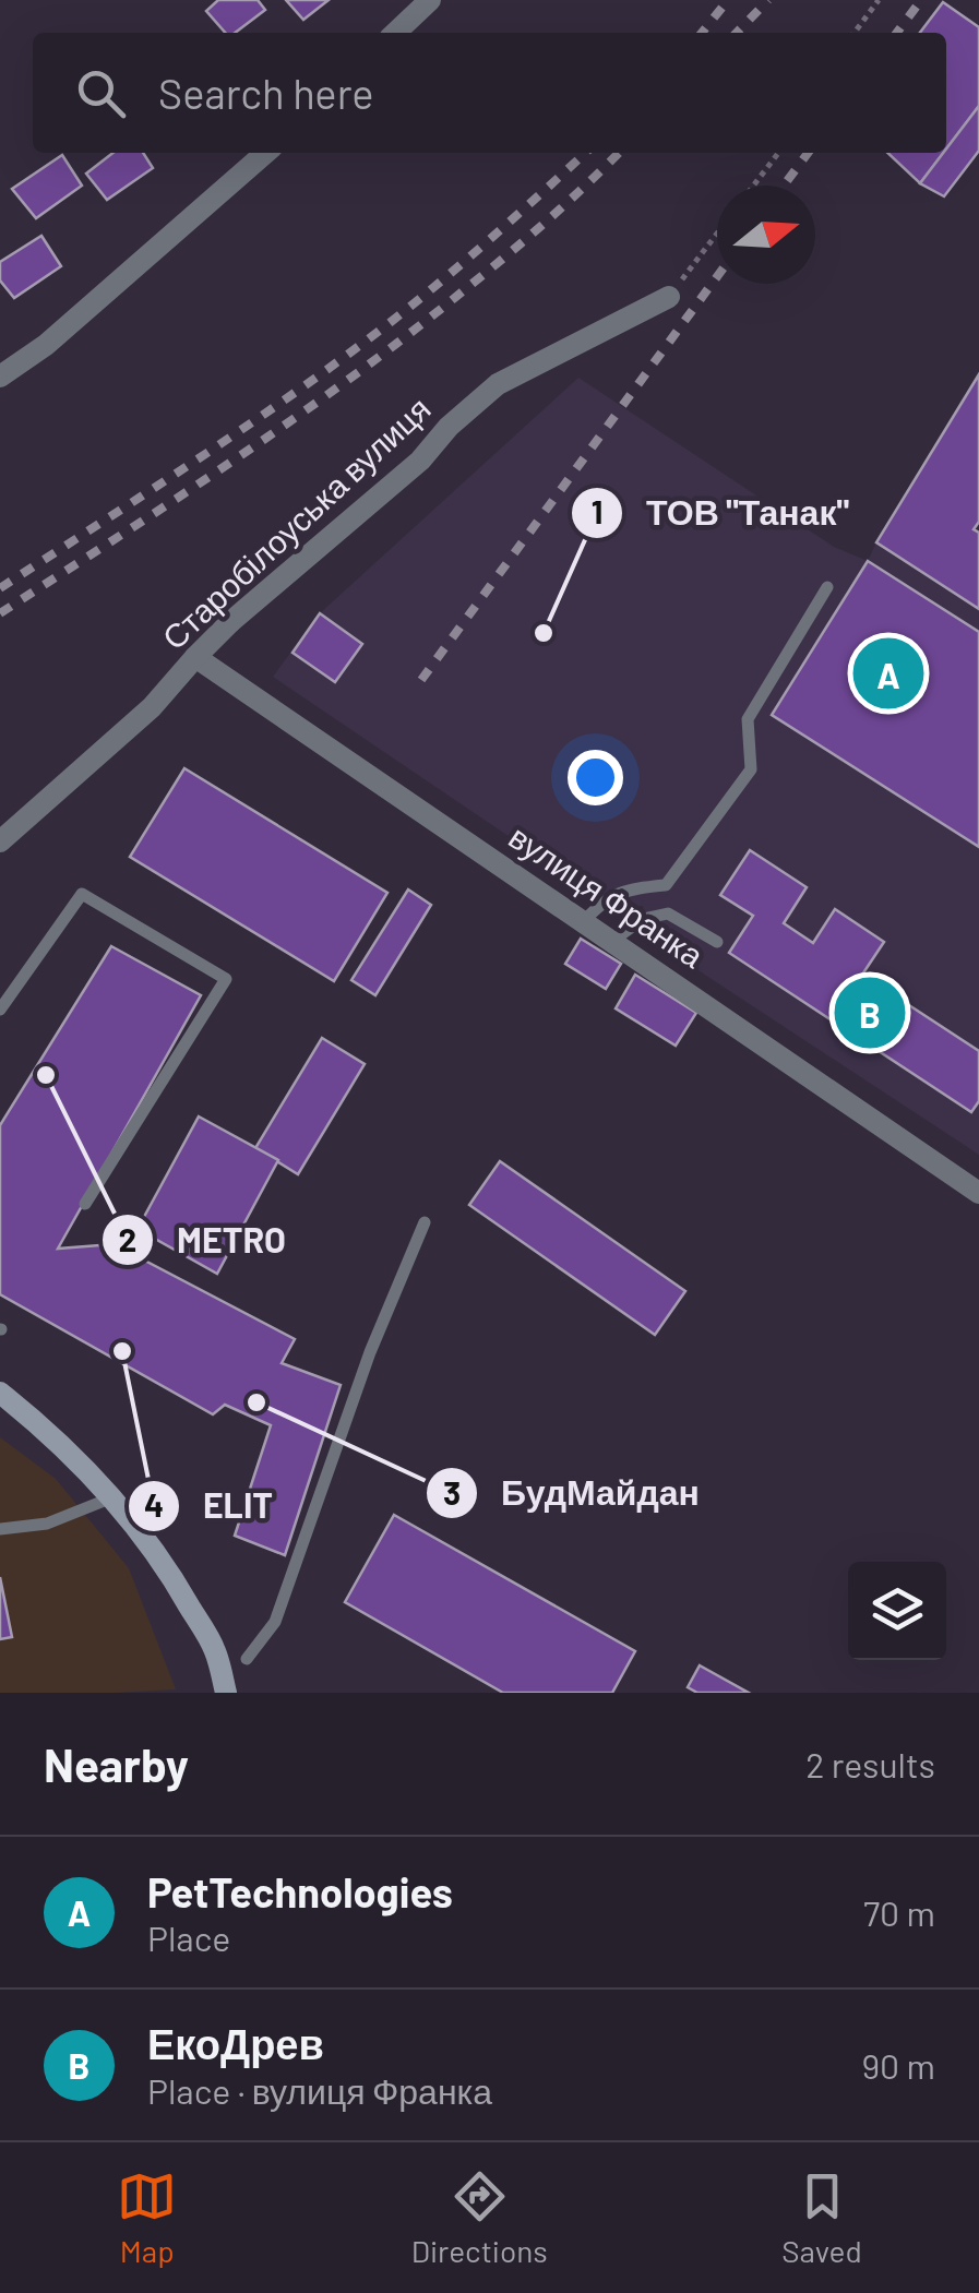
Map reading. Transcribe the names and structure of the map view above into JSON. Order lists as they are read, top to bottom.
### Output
{
  "streets": {
    "street": ["Старобілоуська вулиця", "вулиця Франка"]
  },
  "crossings": [
    ["Старобілоуська вулиця", "вулиця Франка"]
  ],
  "places": [
    "ТОВ \"Танак\"",
    "METRO",
    "ELIT",
    "БудМайдан"
  ],
  "north": "right",
  "page": {
    "search": "Search here",
    "pins": ["A", "B"],
    "heading": ["Nearby", "2 results"],
    "list": [
      {
        "mark": "A",
        "name": "PetTechnologies",
        "note": "Place",
        "value": "70 m"
      },
      {
        "mark": "B",
        "name": "ЕкоДрев",
        "note": "Place · вулиця Франка",
        "value": "90 m"
      }
    ],
    "nav": ["Map", "Directions", "Saved"]
  }
}
